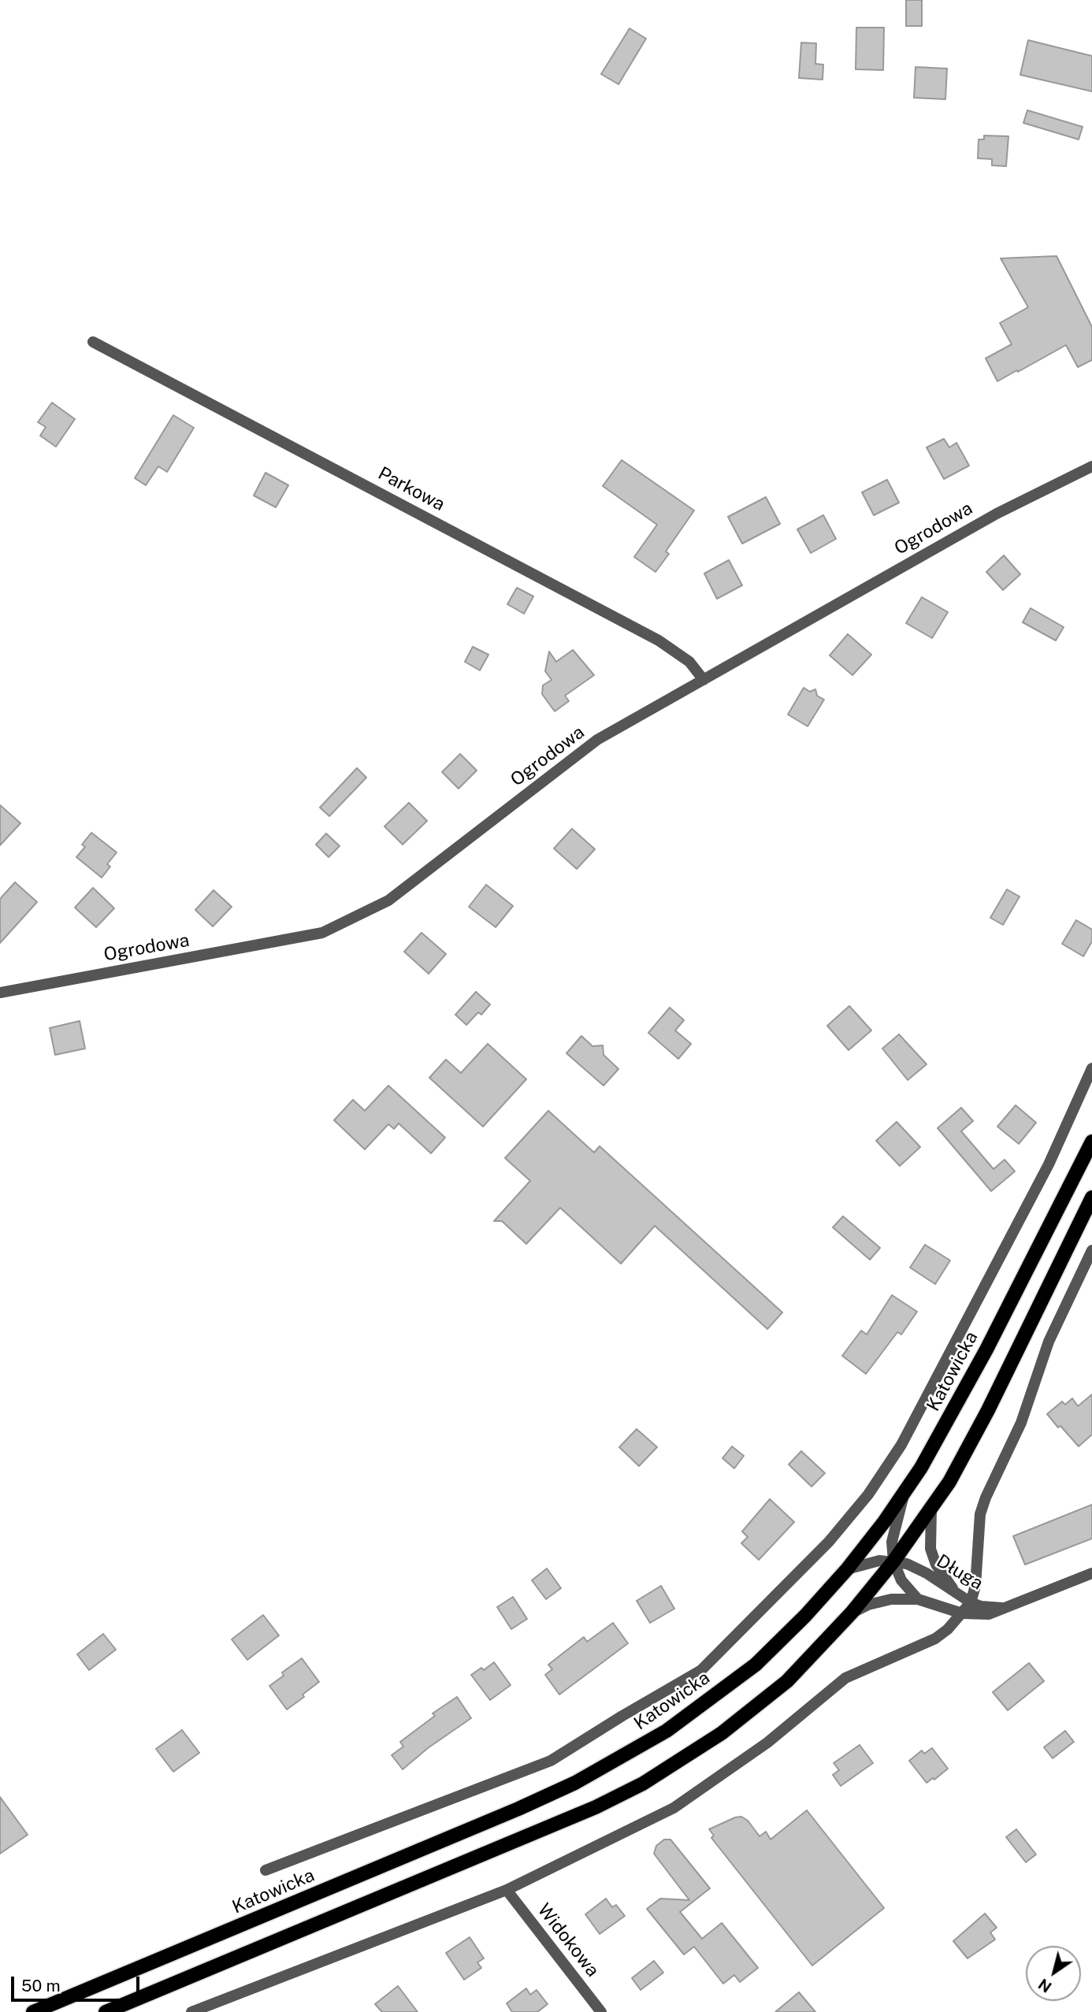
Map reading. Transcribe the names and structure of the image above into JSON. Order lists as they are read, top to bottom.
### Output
{
  "streets": {
    "main road": ["Katowicka"],
    "street": [
      "Parkowa",
      "Ogrodowa",
      "Długa",
      "Widokowa"
    ]
  },
  "crossings": [
    ["Parkowa", "Ogrodowa"],
    ["Katowicka", "Długa"]
  ],
  "scale_bar": "50 m",
  "north": "bottom left"
}
